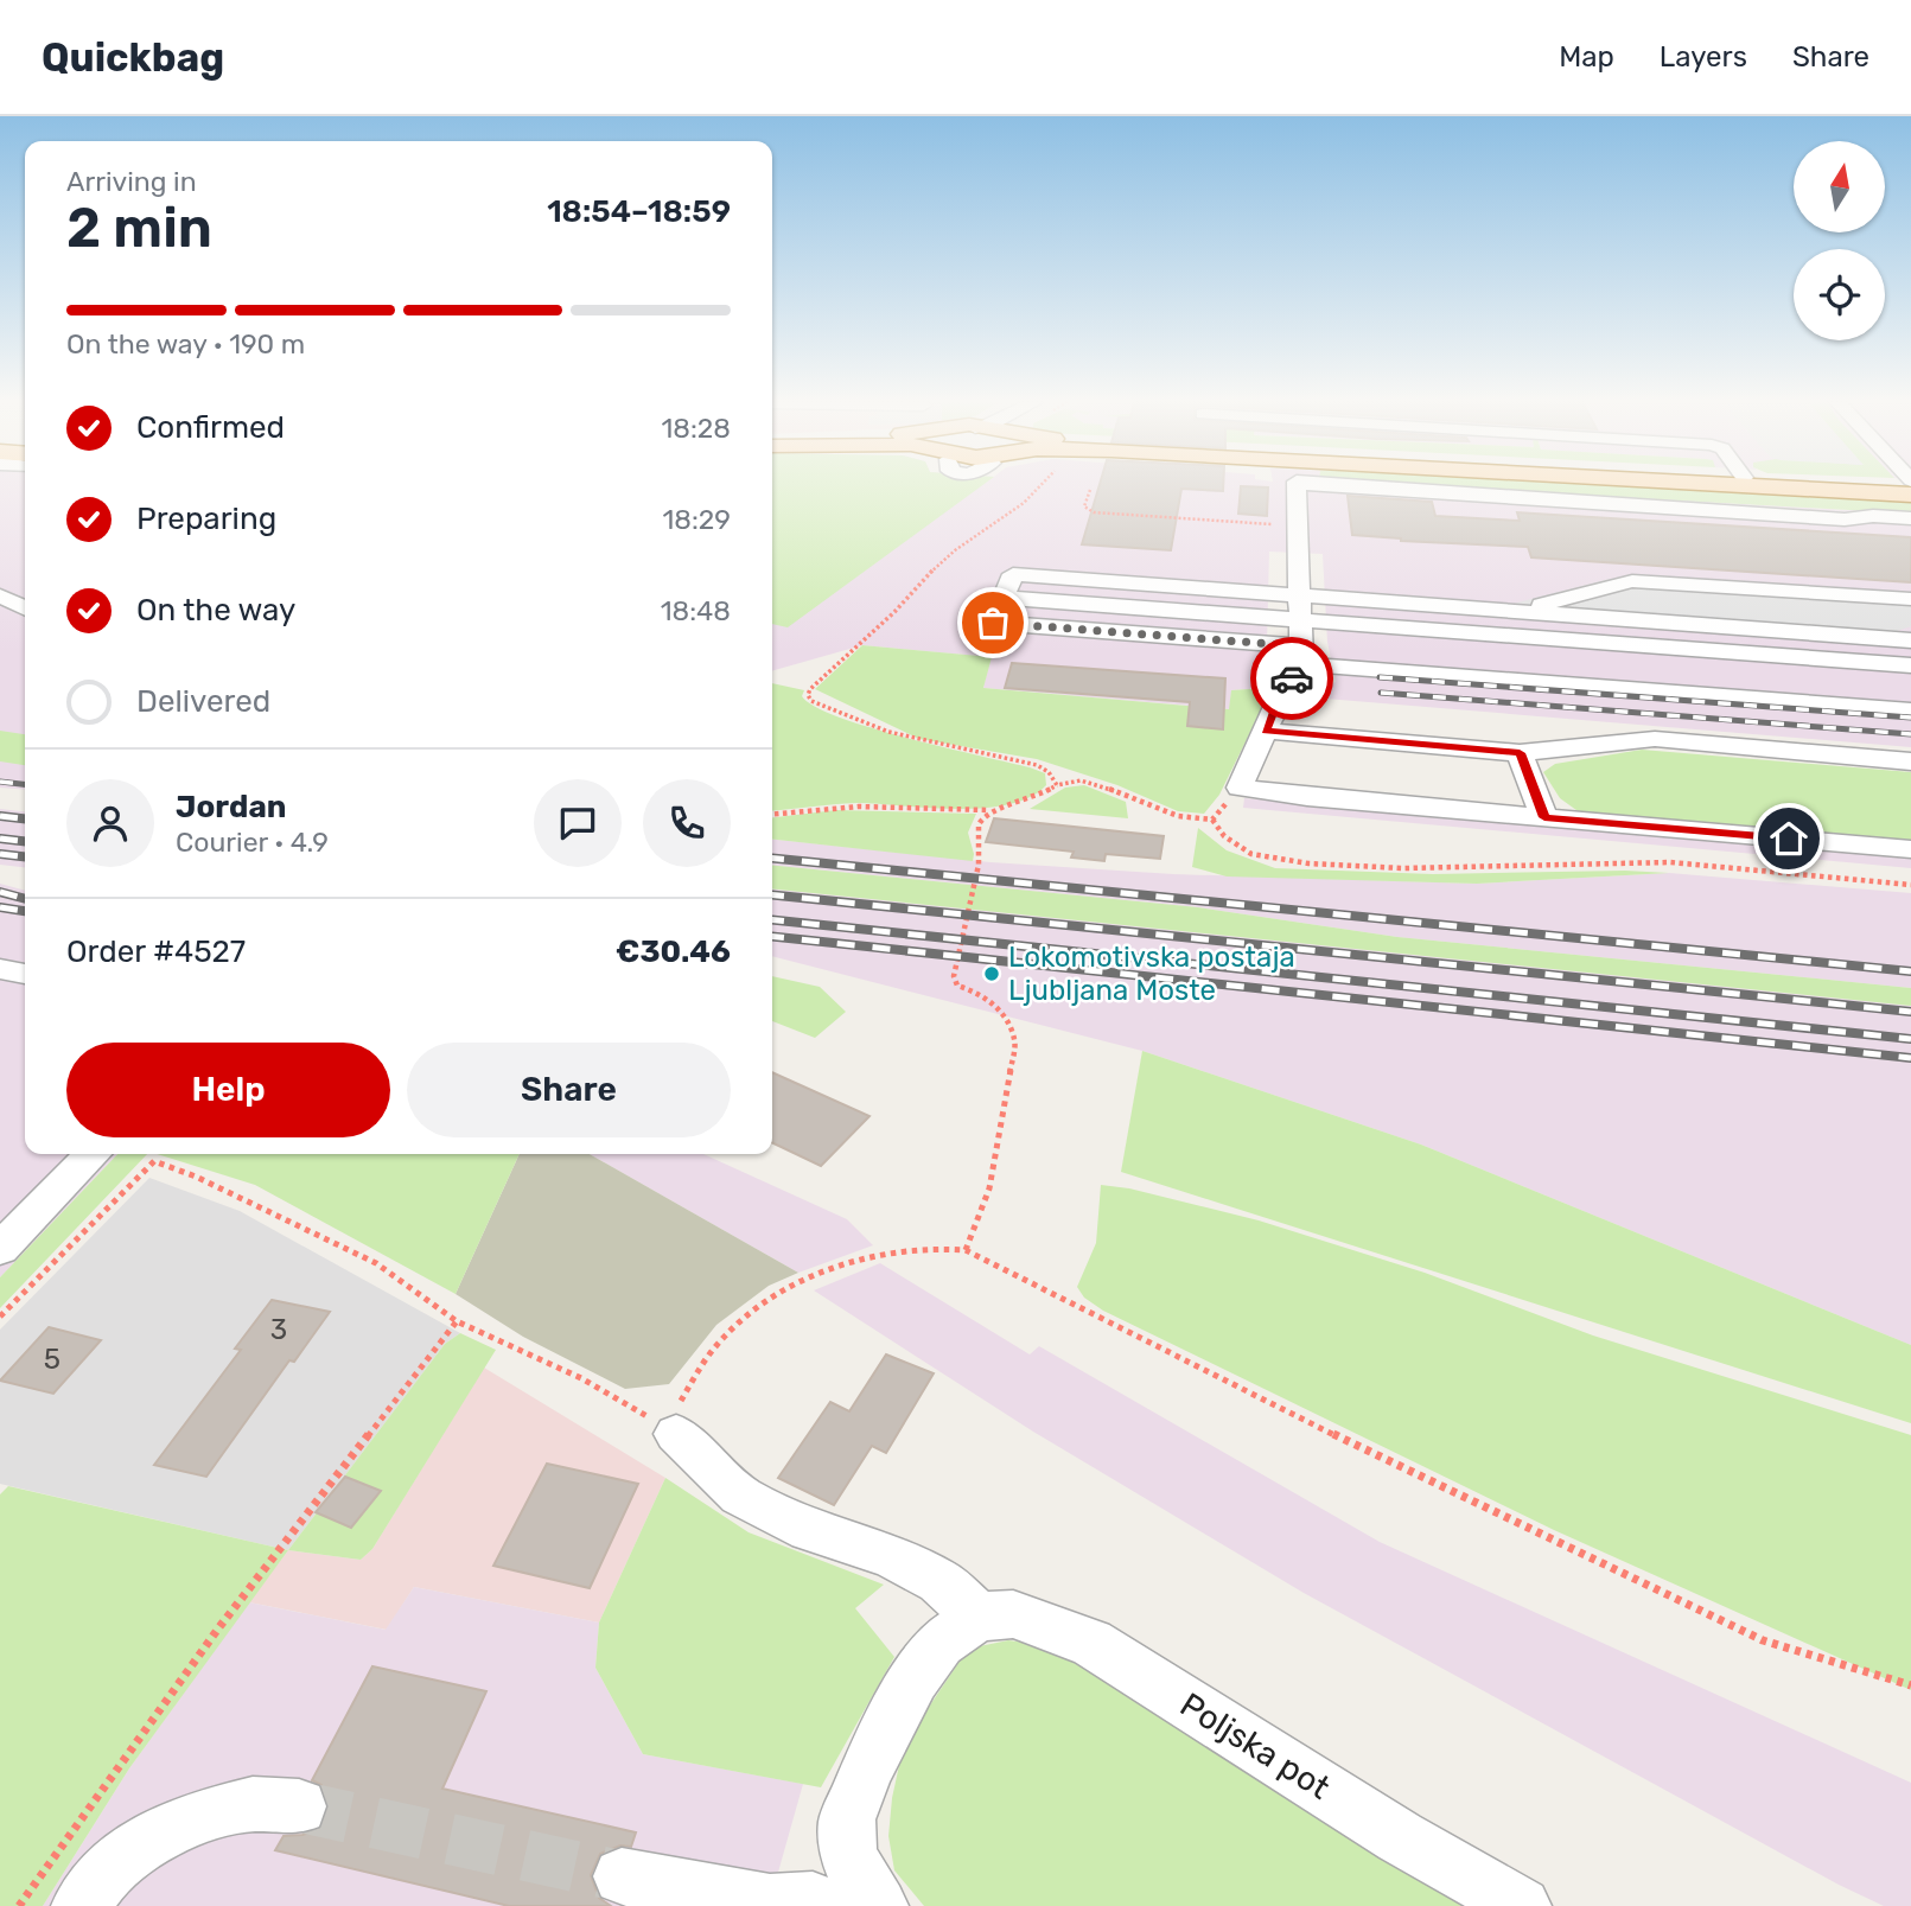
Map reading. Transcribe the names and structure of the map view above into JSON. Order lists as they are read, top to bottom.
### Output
{
  "streets": {
    "street": ["Poljska pot"]
  },
  "places": ["Lokomotivska postaja Ljubljana Moste"],
  "house_numbers": ["3", "5"],
  "north": "top",
  "page": {
    "header": "Quickbag",
    "nav": ["Map", "Layers", "Share"],
    "heading": ["2 min", "Arriving in", "18:54–18:59"],
    "panel": [
      "Jordan",
      "Courier · 4.9",
      "Order #4527",
      "€30.46"
    ],
    "bar": "On the way · 190 m",
    "list": [
      ["Confirmed", "18:28"],
      ["Preparing", "18:29"],
      ["On the way", "18:48"],
      "Delivered"
    ],
    "buttons": ["Help", "Share"]
  }
}
